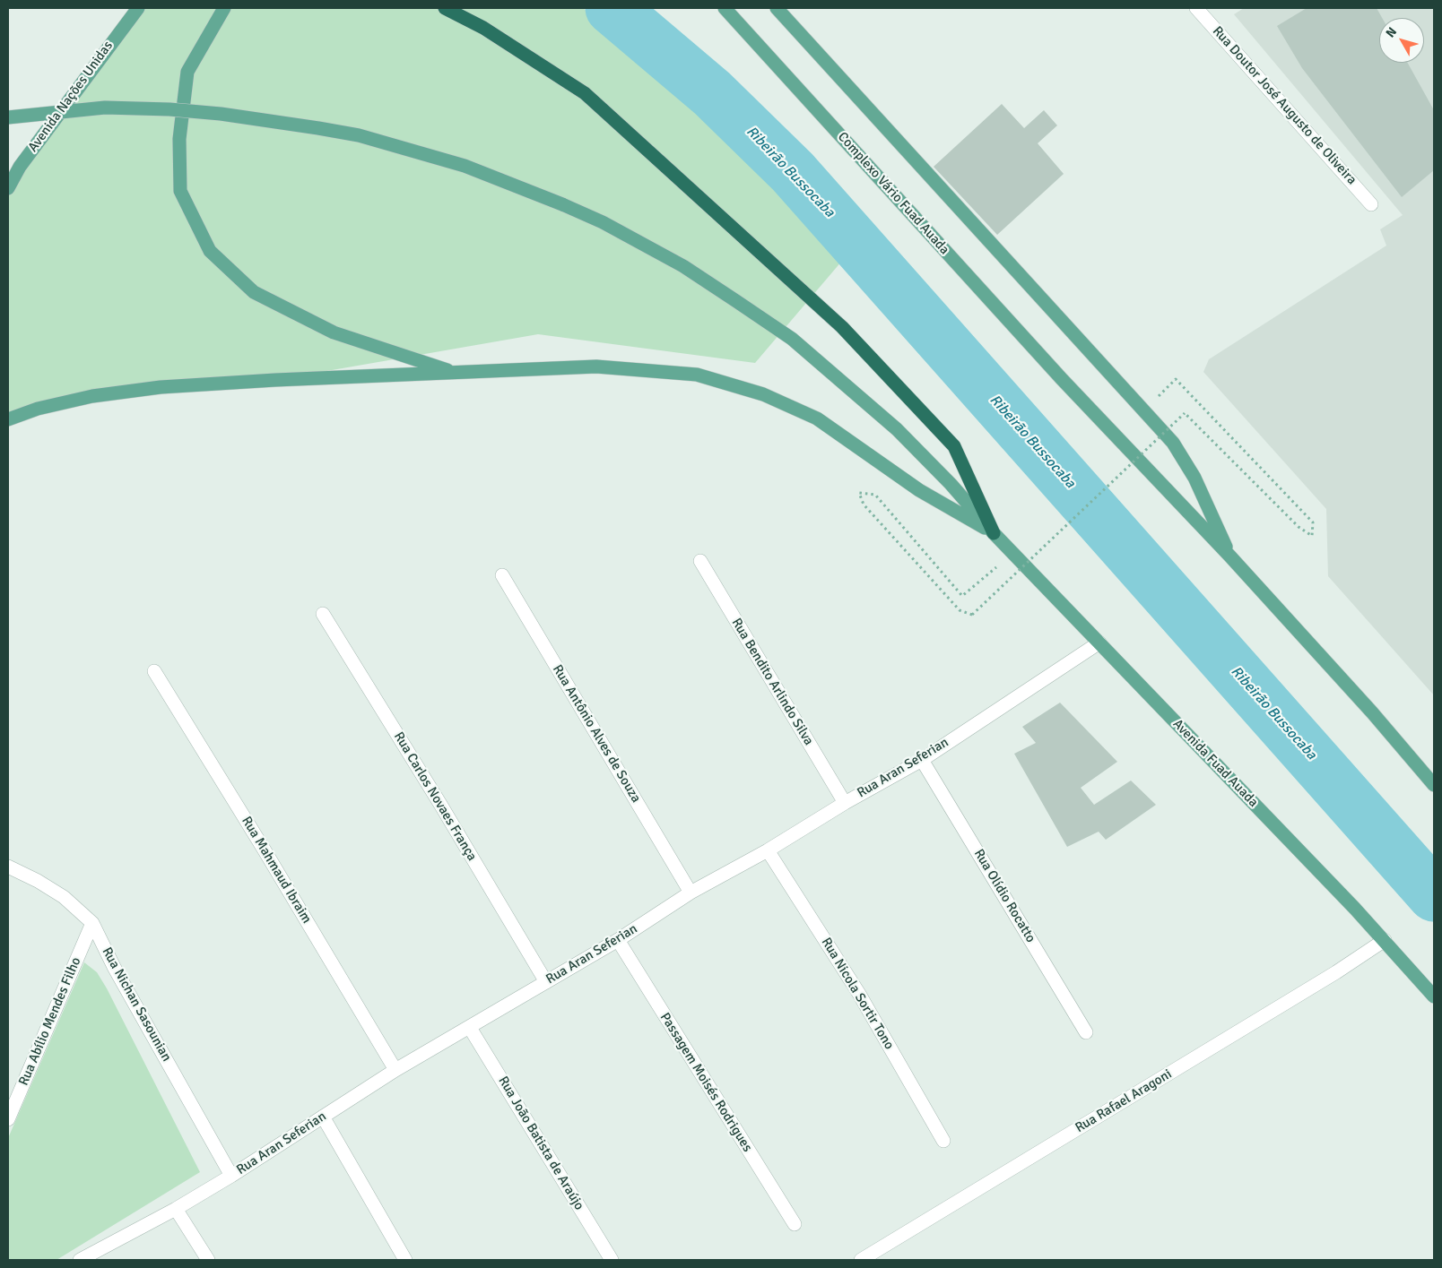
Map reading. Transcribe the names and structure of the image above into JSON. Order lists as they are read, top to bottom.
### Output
{
  "streets": {
    "main road": ["Avenida Nações Unidas", "Complexo Vário Fuad Auada", "Avenida Fuad Auada"],
    "street": [
      "Rua Doutor José Augusto de Oliveira",
      "Rua Bendito Arlindo Silva",
      "Rua Antônio Alves de Souza",
      "Rua Aran Seferian",
      "Rua Carlos Novaes França",
      "Rua Mahmaud Ibraim",
      "Rua Olídio Rocatto",
      "Rua Nicola Sortir Tono",
      "Rua Nichan Sasounian",
      "Rua Abílio Mendes Filho",
      "Passagem Moisés Rodrigues",
      "Rua Rafael Aragoni",
      "Rua João Batista de Araújo"
    ]
  },
  "crossings": [
    ["Rua Bendito Arlindo Silva", "Rua Aran Seferian"],
    ["Rua Antônio Alves de Souza", "Rua Aran Seferian"],
    ["Avenida Fuad Auada", "Rua Aran Seferian"],
    ["Avenida Fuad Auada", "Rua Rafael Aragoni"],
    ["Rua Aran Seferian", "Rua Carlos Novaes França"],
    ["Rua Aran Seferian", "Rua Mahmaud Ibraim"],
    ["Rua Aran Seferian", "Rua Olídio Rocatto"],
    ["Rua Aran Seferian", "Rua Nicola Sortir Tono"],
    ["Rua Aran Seferian", "Rua Nichan Sasounian"],
    ["Rua Aran Seferian", "Passagem Moisés Rodrigues"],
    ["Rua Aran Seferian", "Rua João Batista de Araújo"],
    ["Rua Nichan Sasounian", "Rua Abílio Mendes Filho"]
  ],
  "water": ["Ribeirão Bussocaba"],
  "north": "top left"
}
